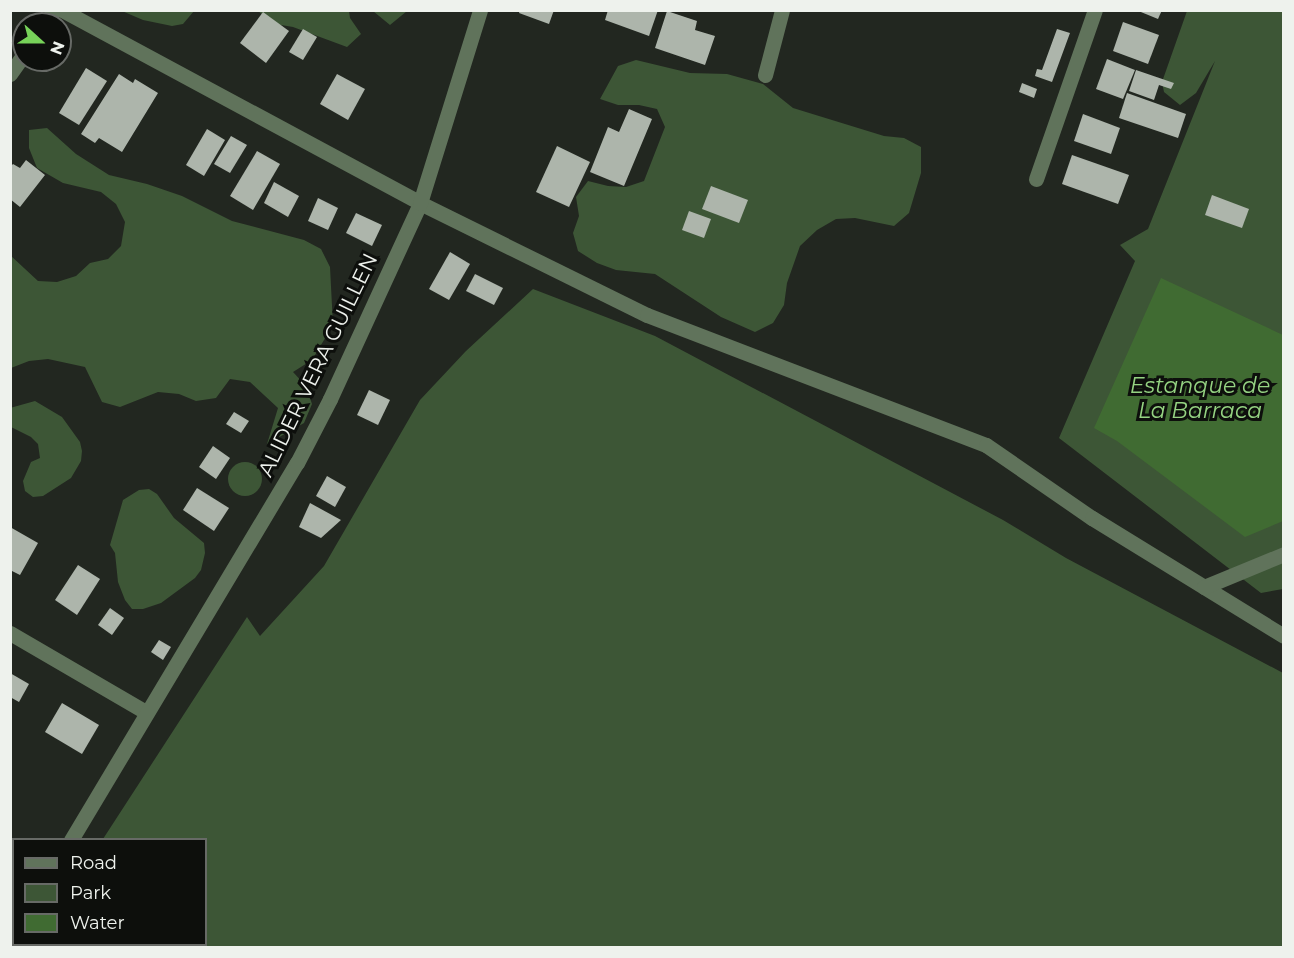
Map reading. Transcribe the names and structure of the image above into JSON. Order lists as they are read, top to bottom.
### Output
{
  "streets": {
    "street": ["ALIDER VERA GUILLEN"]
  },
  "water": ["Estanque de La Barraca"],
  "legend": ["Road", "Park", "Water"],
  "north": "right"
}
